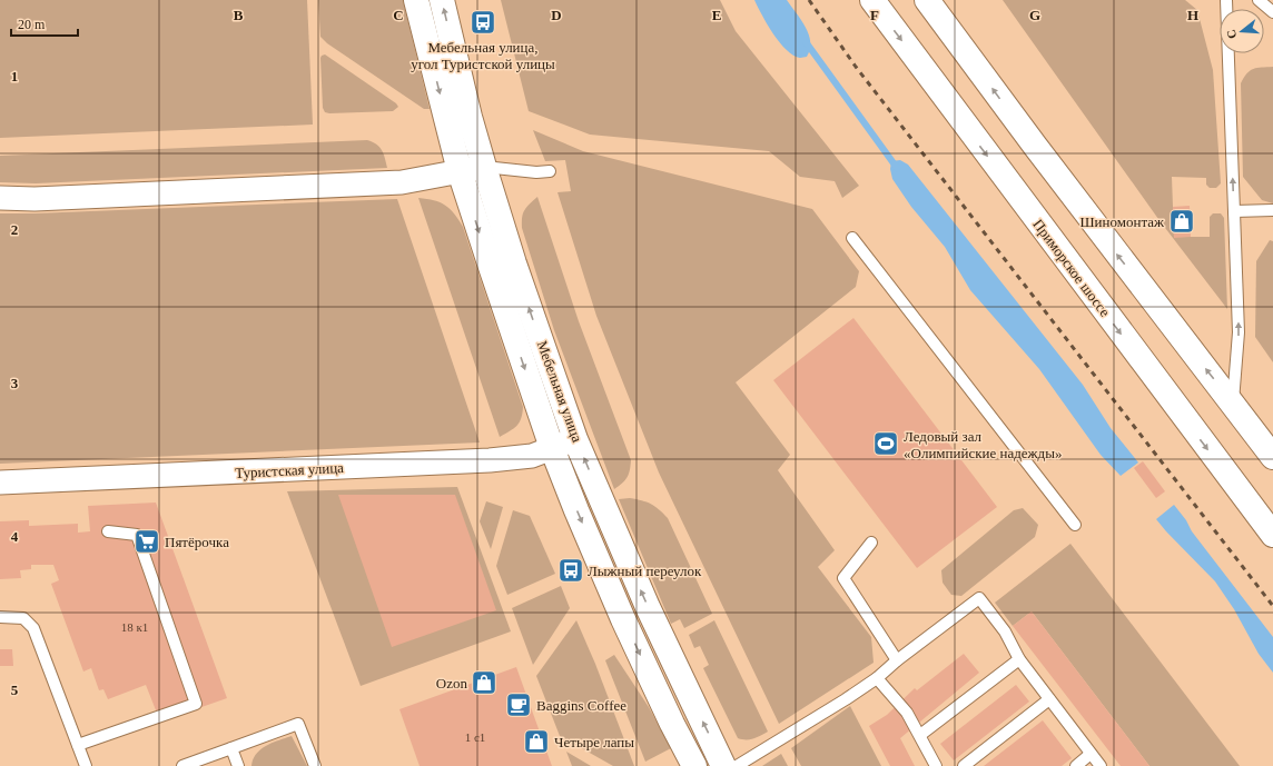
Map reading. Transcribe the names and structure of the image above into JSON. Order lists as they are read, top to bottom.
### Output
{
  "streets": {
    "street": ["Приморское шоссе", "Мебельная улица", "Туристская улица"]
  },
  "crossings": [
    ["Мебельная улица", "Туристская улица"]
  ],
  "places": {
    "bus stop": ["Мебельная улица, угол Туристской улицы", "Лыжный переулок"],
    "shop": ["Шиномонтаж", "Ozon", "Четыре лапы"],
    "sports": ["Ледовый зал «Олимпийские надежды»"],
    "supermarket": ["Пятёрочка"],
    "cafe": ["Baggins Coffee"]
  },
  "house_numbers": ["18 к1", "1 с1"],
  "scale_bar": "20 m",
  "north": "left",
  "grid": {
    "columns": [
      "B",
      "C",
      "D",
      "E",
      "F",
      "G",
      "H"
    ],
    "rows": [
      "1",
      "2",
      "3",
      "4",
      "5"
    ]
  }
}
